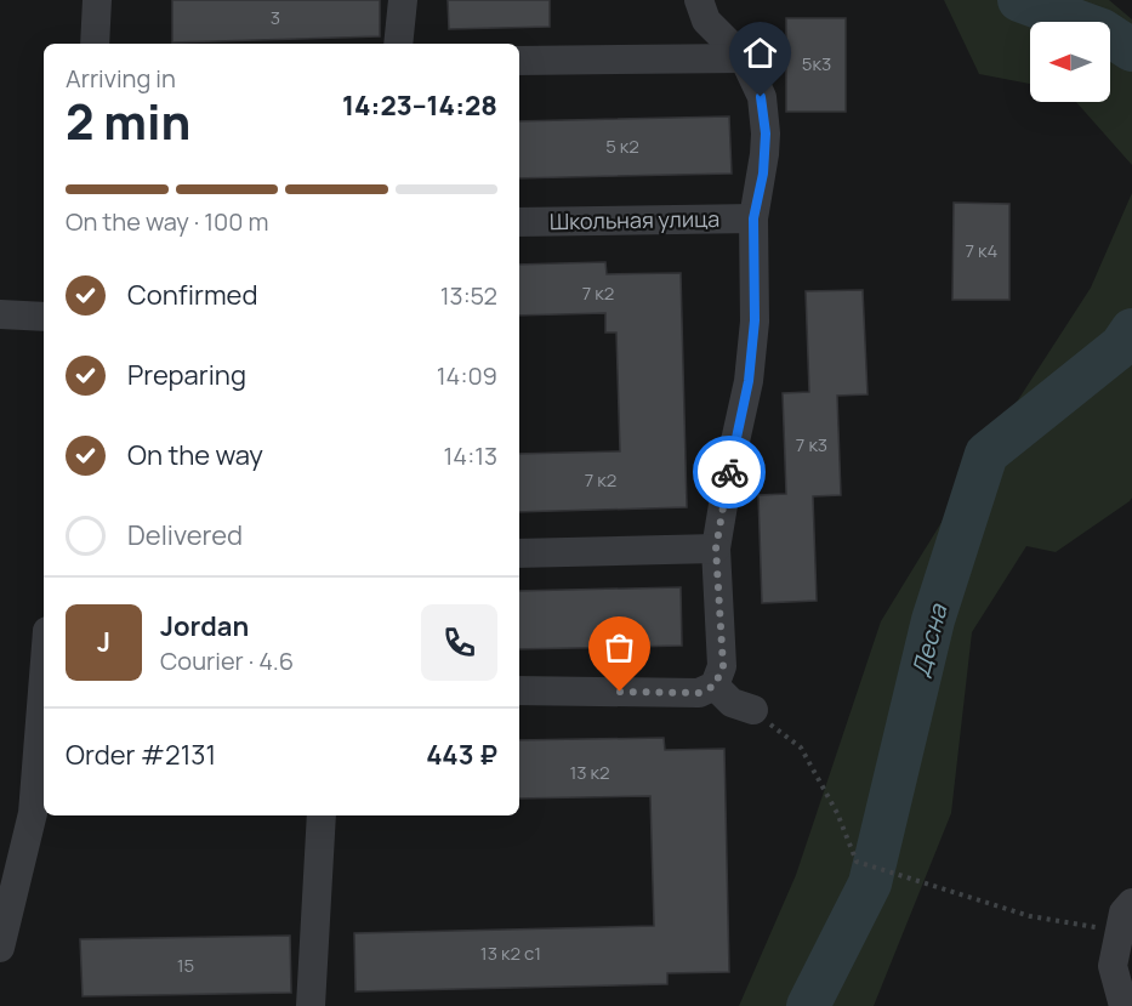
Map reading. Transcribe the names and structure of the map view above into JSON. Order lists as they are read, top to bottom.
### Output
{
  "streets": {
    "street": ["Школьная улица"]
  },
  "water": ["Десна"],
  "house_numbers": [
    "3",
    "5к3",
    "5 к2",
    "7 к4",
    "7 к2",
    "7 к3",
    "7 к2",
    "13 к2",
    "13 к2 с1",
    "15"
  ],
  "north": "left",
  "page": {
    "heading": ["2 min", "Arriving in", "14:23–14:28"],
    "panel": [
      "Jordan",
      "Courier · 4.6",
      "Order #2131",
      "443 ₽"
    ],
    "bar": "On the way · 100 m",
    "list": [
      ["Confirmed", "13:52"],
      ["Preparing", "14:09"],
      ["On the way", "14:13"],
      "Delivered"
    ],
    "round": "J"
  }
}
